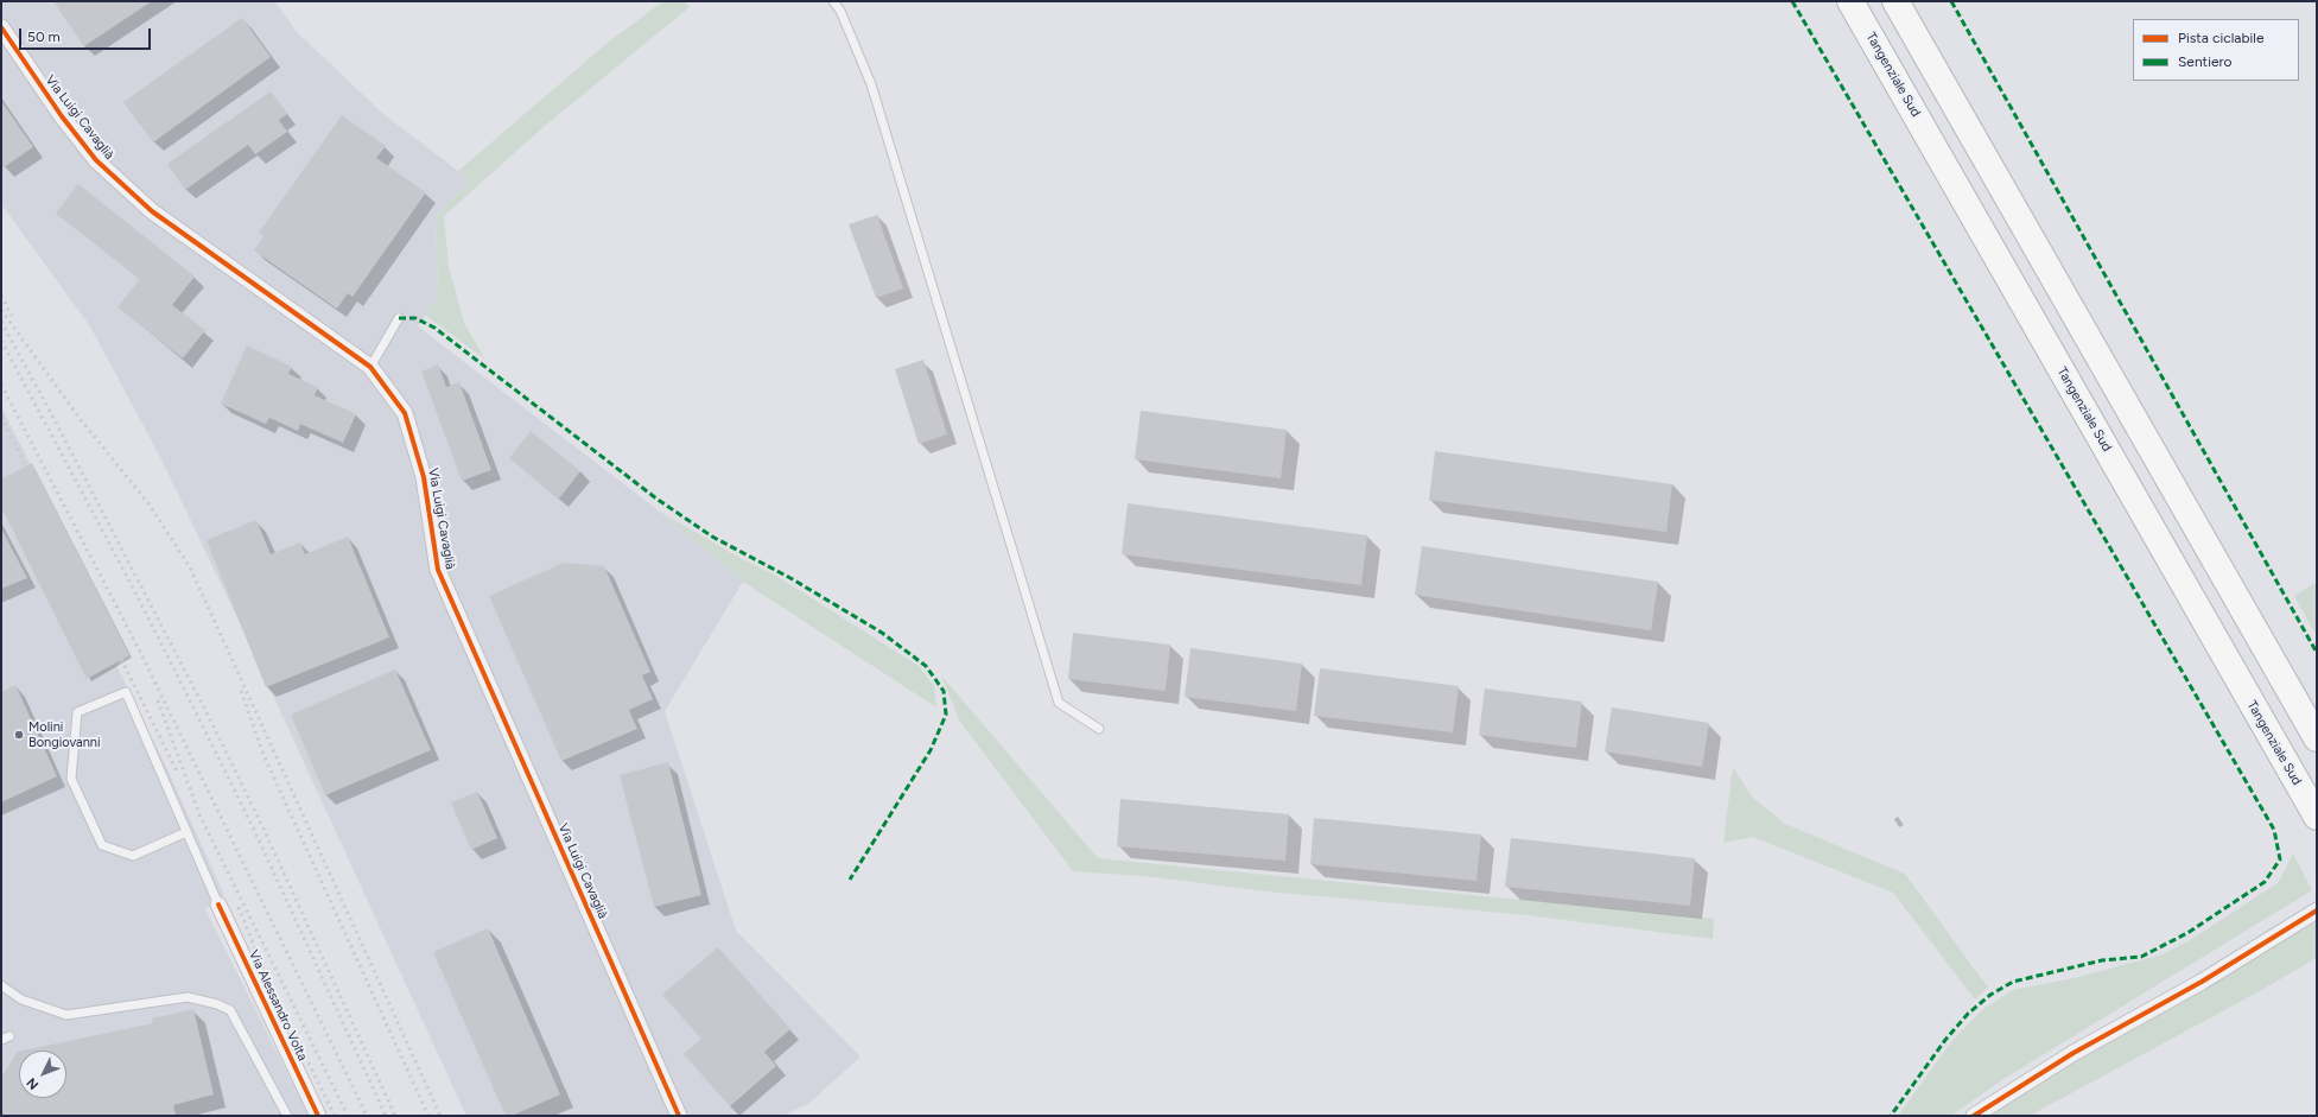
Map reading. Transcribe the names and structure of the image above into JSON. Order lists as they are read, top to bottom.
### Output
{
  "streets": {
    "highway": ["Tangenziale Sud"],
    "street": ["Via Luigi Cavaglià", "Via Alessandro Volta"]
  },
  "places": ["Molini Bongiovanni"],
  "legend": ["Pista ciclabile", "Sentiero"],
  "scale_bar": "50 m",
  "north": "bottom left"
}
